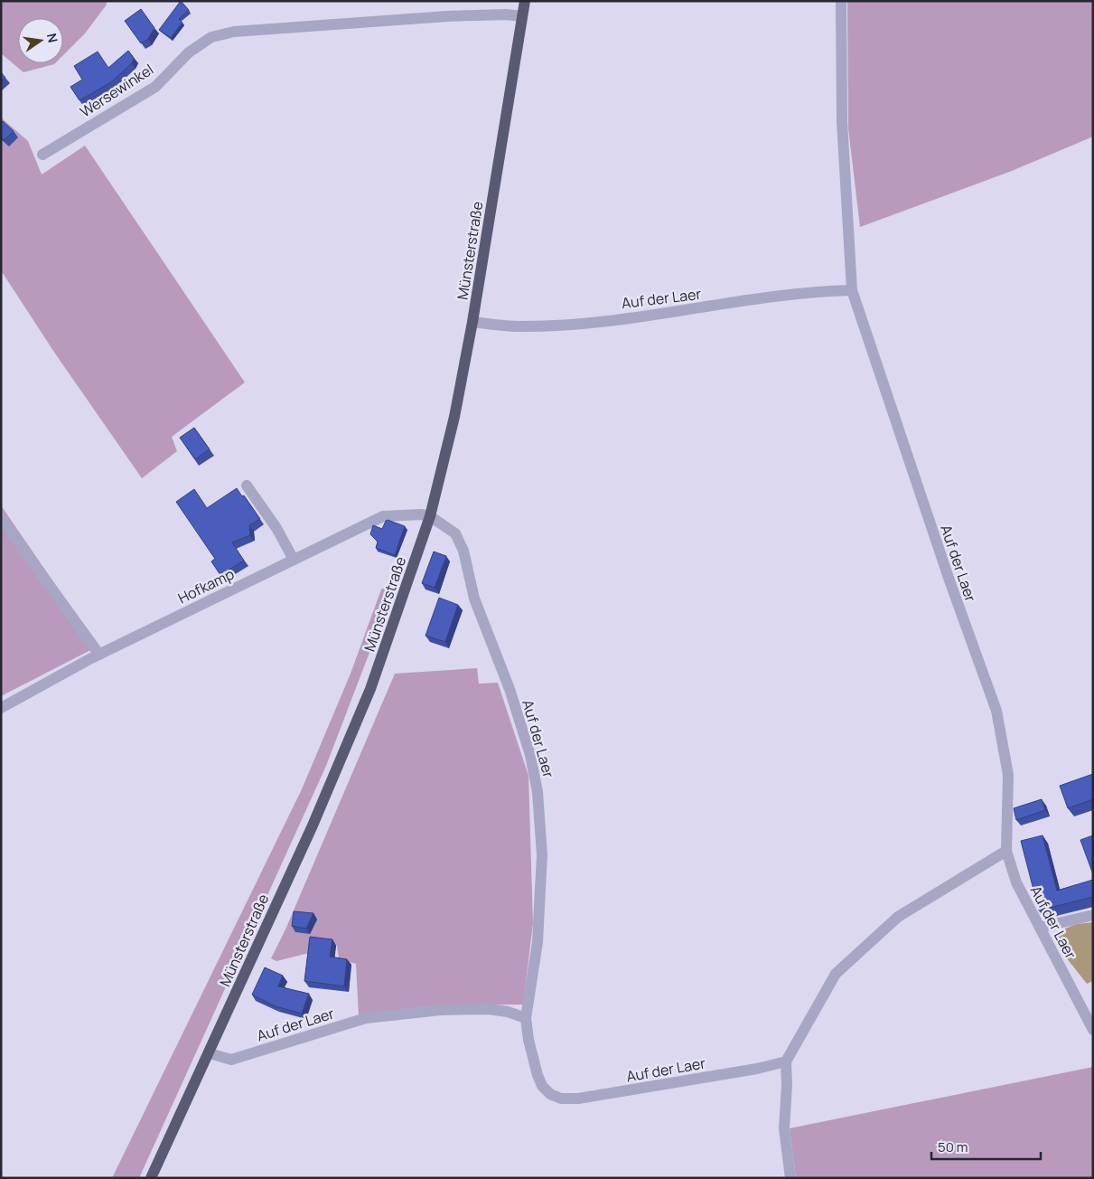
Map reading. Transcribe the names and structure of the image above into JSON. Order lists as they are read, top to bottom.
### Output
{
  "streets": {
    "main road": ["Münsterstraße"],
    "street": ["Wersewinkel", "Auf der Laer", "Hofkamp"]
  },
  "crossings": [
    ["Wersewinkel", "Münsterstraße"],
    ["Münsterstraße", "Auf der Laer"],
    ["Münsterstraße", "Hofkamp"],
    ["Auf der Laer", "Hofkamp"]
  ],
  "scale_bar": "50 m",
  "north": "right"
}
